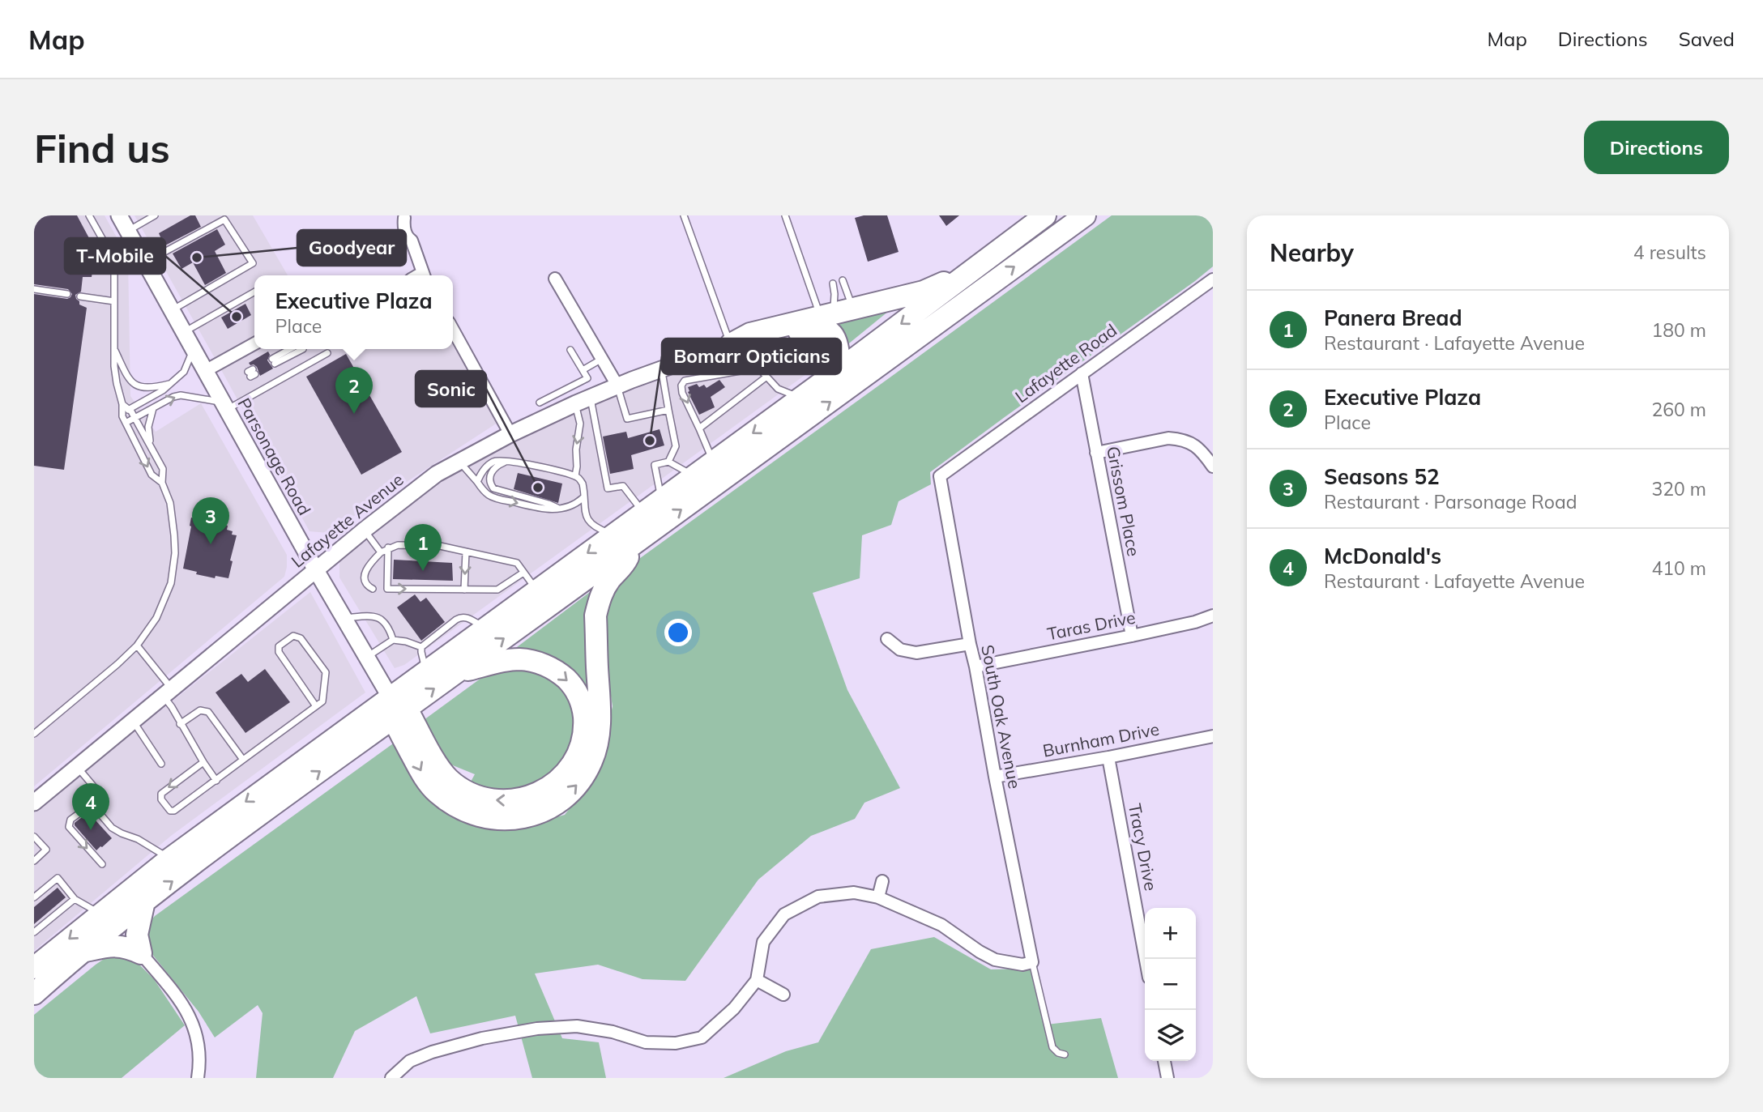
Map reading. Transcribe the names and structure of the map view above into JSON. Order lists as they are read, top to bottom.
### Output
{
  "streets": {
    "street": [
      "Lafayette Road",
      "Parsonage Road",
      "Grissom Place",
      "Lafayette Avenue",
      "Taras Drive",
      "South Oak Avenue",
      "Burnham Drive",
      "Tracy Drive"
    ]
  },
  "crossings": [
    ["Lafayette Road", "Grissom Place"],
    ["Lafayette Road", "South Oak Avenue"],
    ["Parsonage Road", "Lafayette Avenue"],
    ["Grissom Place", "Taras Drive"],
    ["Taras Drive", "South Oak Avenue"],
    ["South Oak Avenue", "Burnham Drive"],
    ["Burnham Drive", "Tracy Drive"]
  ],
  "places": [
    "Goodyear",
    "T-Mobile",
    "Bomarr Opticians",
    "Sonic"
  ],
  "page": {
    "header": "Map",
    "nav": ["Map", "Directions", "Saved"],
    "buttons": "Directions",
    "title": "Find us",
    "heading": ["Nearby", "4 results"],
    "popup": ["Executive Plaza", "Place"],
    "list": [
      {
        "mark": "1",
        "name": "Panera Bread",
        "note": "Restaurant · Lafayette Avenue",
        "value": "180 m"
      },
      {
        "mark": "2",
        "name": "Executive Plaza",
        "note": "Place",
        "value": "260 m"
      },
      {
        "mark": "3",
        "name": "Seasons 52",
        "note": "Restaurant · Parsonage Road",
        "value": "320 m"
      },
      {
        "mark": "4",
        "name": "McDonald's",
        "note": "Restaurant · Lafayette Avenue",
        "value": "410 m"
      }
    ],
    "pins": [
      "2",
      "3",
      "1",
      "4"
    ],
    "map_buttons": ["+", "−"]
  }
}
